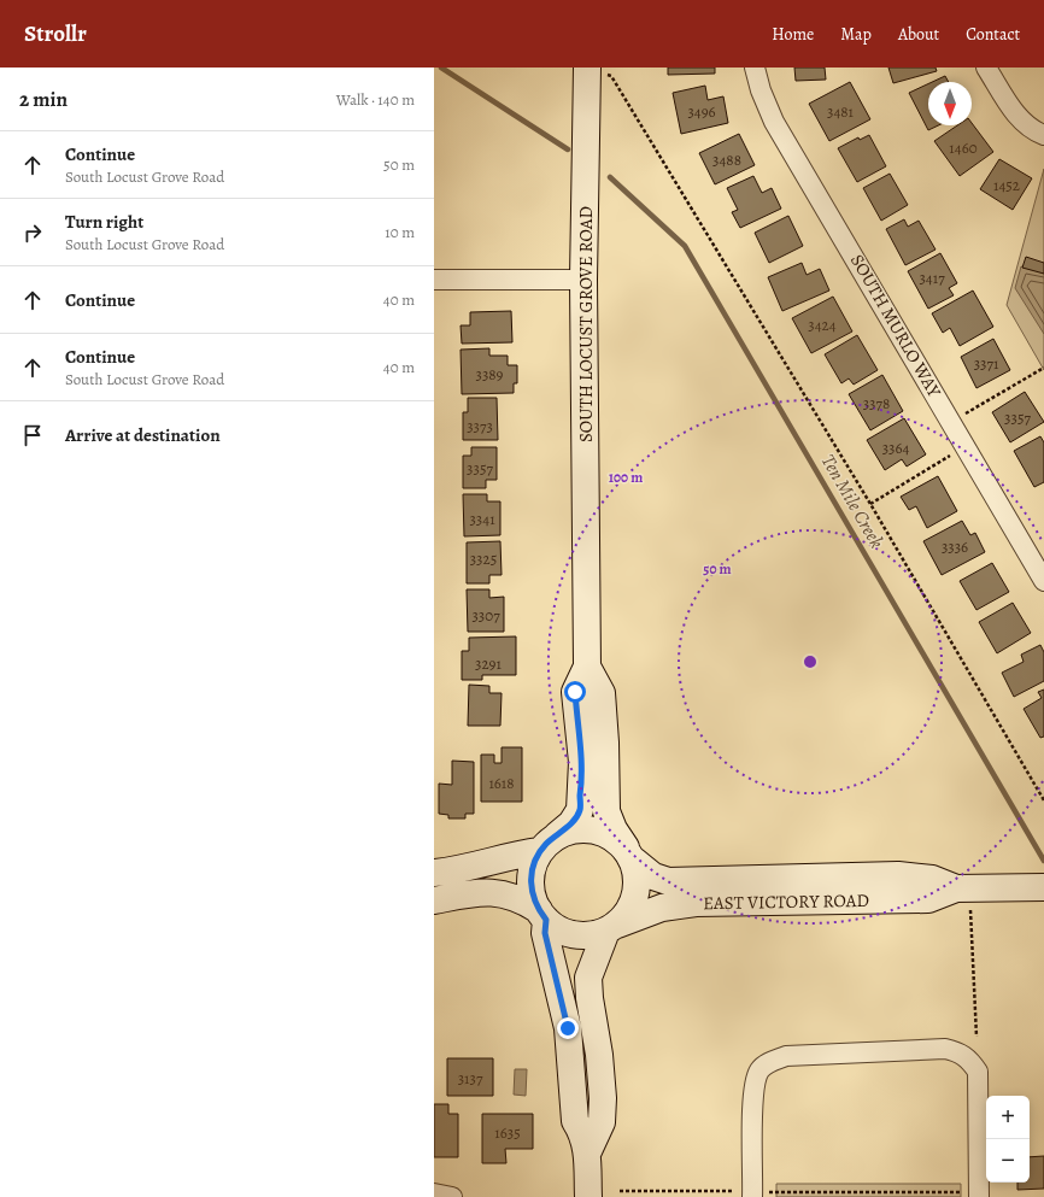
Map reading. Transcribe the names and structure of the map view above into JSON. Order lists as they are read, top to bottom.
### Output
{
  "streets": {
    "main road": ["SOUTH LOCUST GROVE ROAD", "EAST VICTORY ROAD"],
    "street": ["SOUTH MURLO WAY"]
  },
  "crossings": [
    ["SOUTH LOCUST GROVE ROAD", "EAST VICTORY ROAD"]
  ],
  "water": ["Ten Mile Creek"],
  "house_numbers": [
    "3496",
    "3481",
    "1460",
    "3488",
    "1452",
    "3417",
    "3424",
    "3371",
    "3389",
    "3378",
    "3357",
    "3373",
    "3364",
    "3357",
    "3341",
    "3336",
    "3325",
    "3307",
    "3291",
    "1618",
    "3137",
    "1635"
  ],
  "north": "bottom",
  "page": {
    "header": "Strollr",
    "nav": [
      "Home",
      "Map",
      "About",
      "Contact"
    ],
    "heading": ["2 min", "Walk · 140 m"],
    "list": [
      ["Continue", "South Locust Grove Road", "50 m"],
      ["Turn right", "South Locust Grove Road", "10 m"],
      ["Continue", "40 m"],
      ["Continue", "South Locust Grove Road", "40 m"],
      "Arrive at destination"
    ],
    "map_buttons": ["+", "−"]
  },
  "rings": ["100 m", "50 m"]
}
